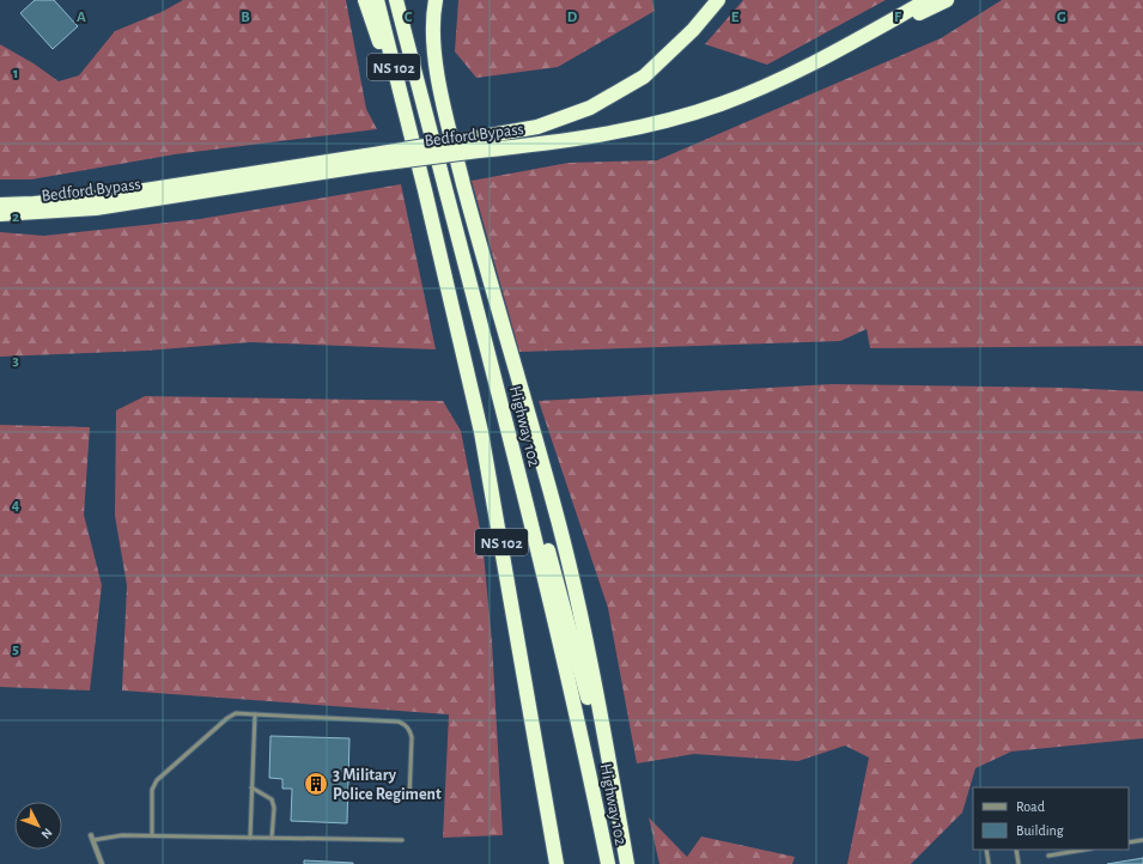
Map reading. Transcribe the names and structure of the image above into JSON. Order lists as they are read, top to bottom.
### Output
{
  "streets": {
    "highway": ["NS 102", "Bedford Bypass", "Highway 102"]
  },
  "places": {
    "building": ["3 Military Police Regiment"]
  },
  "legend": ["Road", "Building"],
  "north": "bottom right",
  "grid": {
    "columns": [
      "A",
      "B",
      "C",
      "D",
      "E",
      "F",
      "G"
    ],
    "rows": [
      "1",
      "2",
      "3",
      "4",
      "5"
    ]
  }
}
